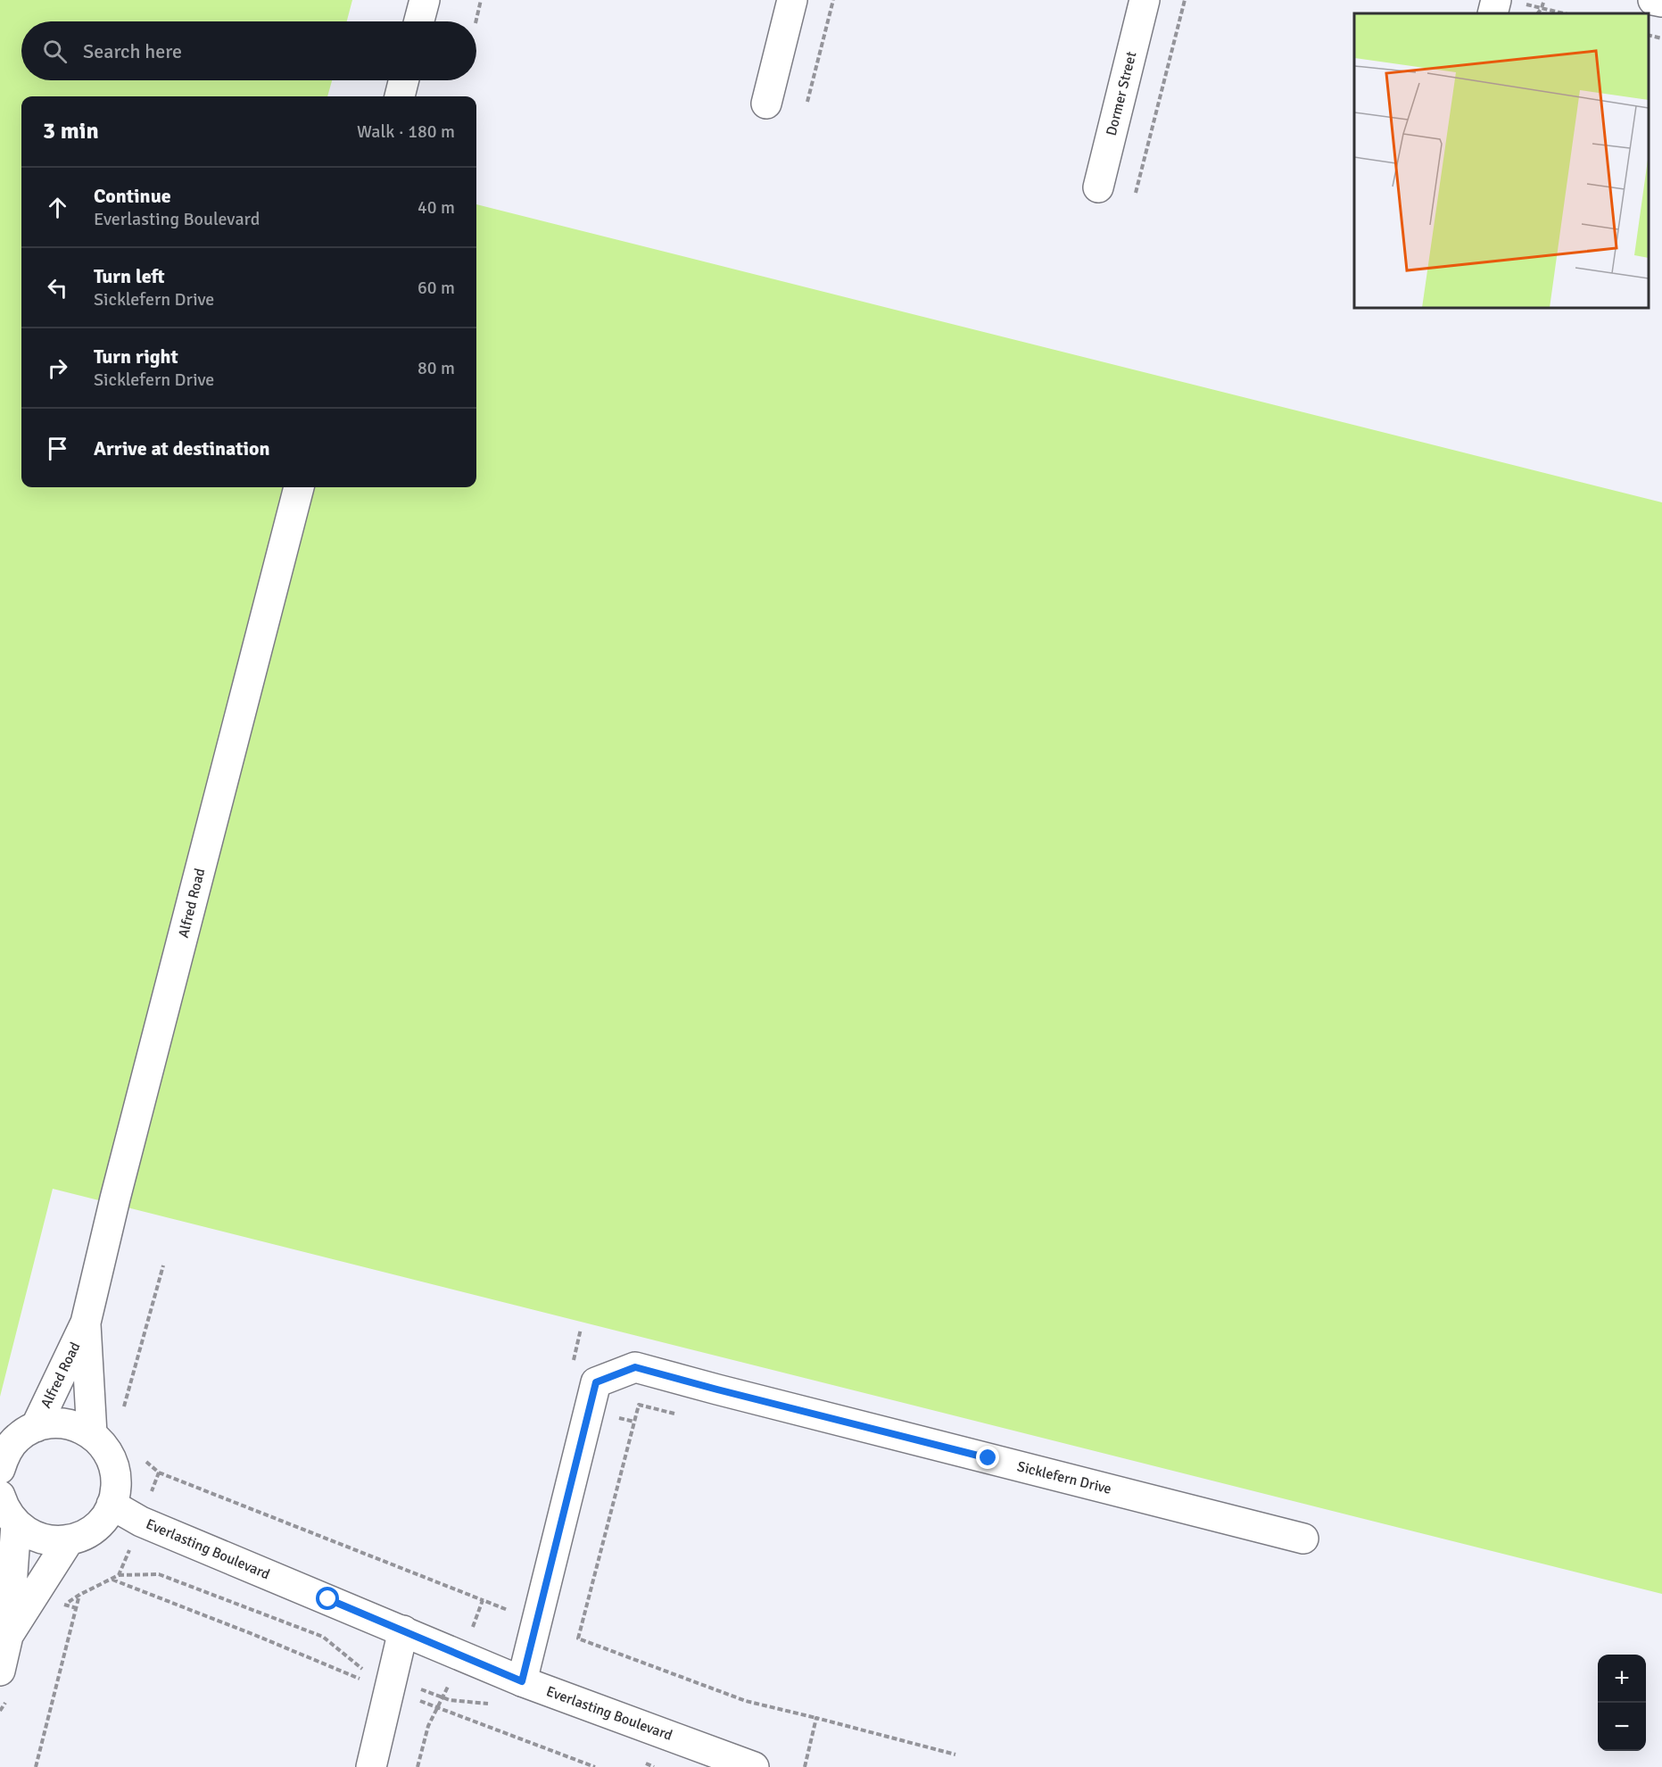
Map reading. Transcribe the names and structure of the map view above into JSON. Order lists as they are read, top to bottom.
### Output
{
  "streets": {
    "street": [
      "Dormer Street",
      "Alfred Road",
      "Sicklefern Drive",
      "Everlasting Boulevard"
    ]
  },
  "crossings": [
    ["Sicklefern Drive", "Everlasting Boulevard"]
  ],
  "page": {
    "search": "Search here",
    "heading": ["3 min", "Walk · 180 m"],
    "list": [
      ["Continue", "Everlasting Boulevard", "40 m"],
      ["Turn left", "Sicklefern Drive", "60 m"],
      ["Turn right", "Sicklefern Drive", "80 m"],
      "Arrive at destination"
    ],
    "map_buttons": ["+", "−"]
  }
}
